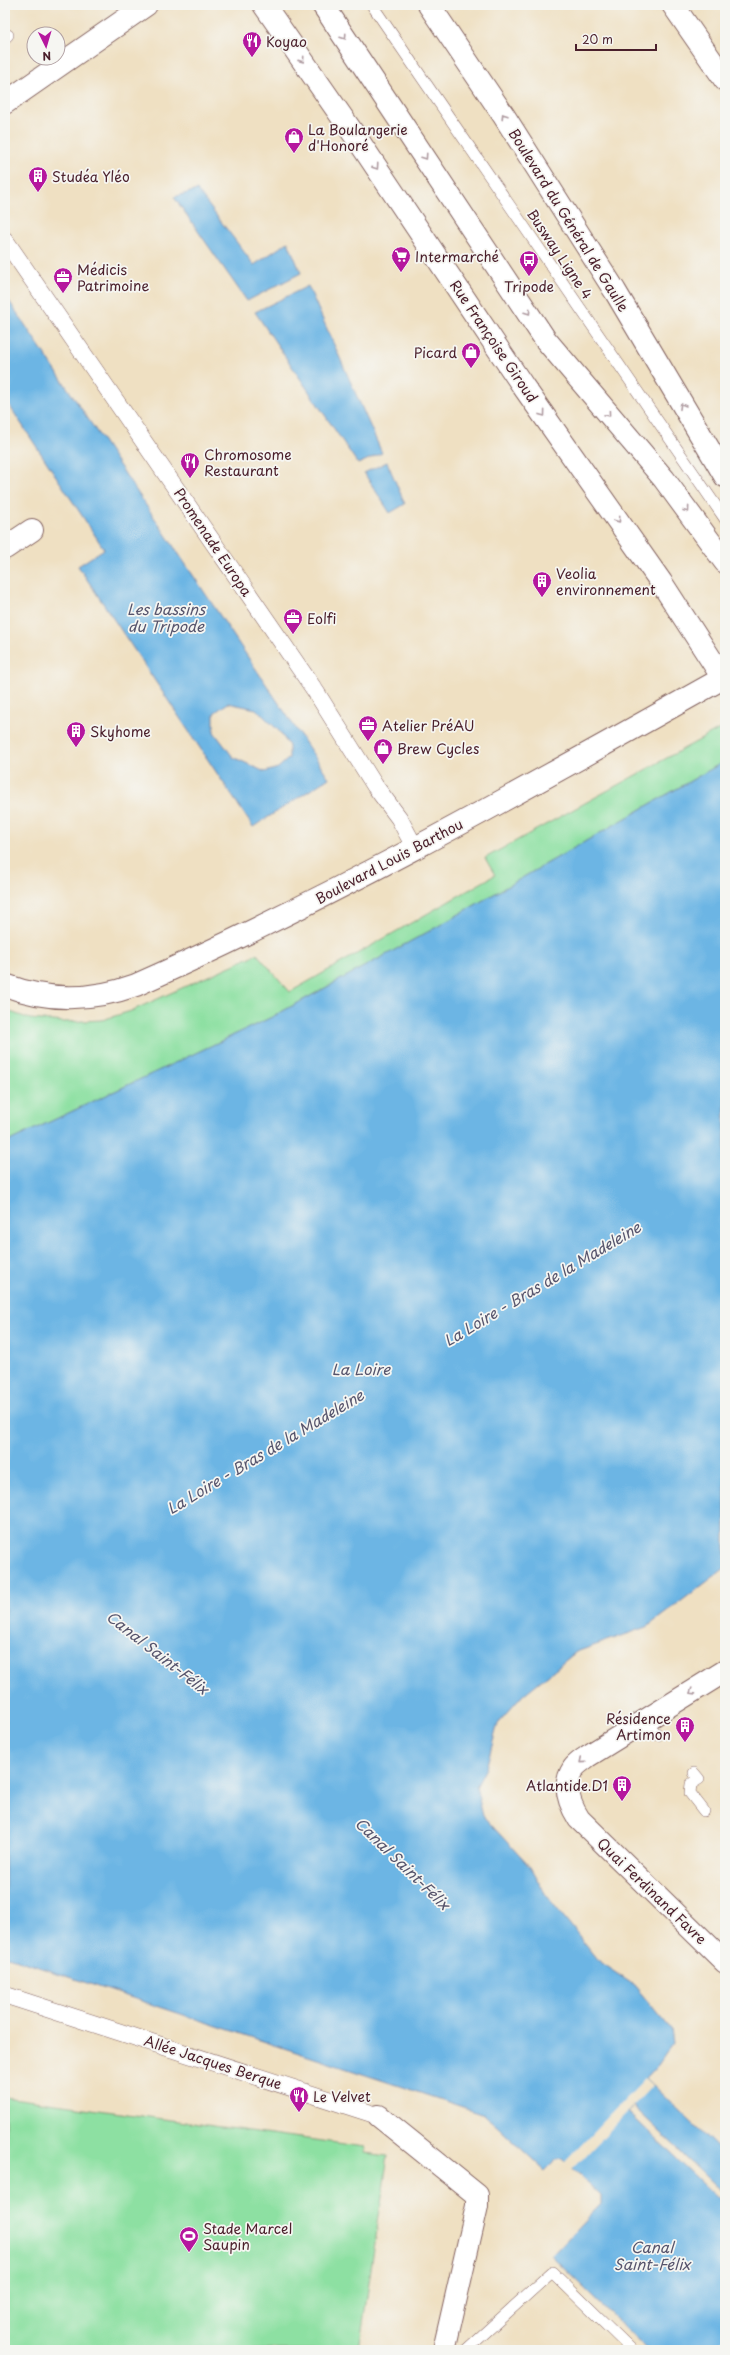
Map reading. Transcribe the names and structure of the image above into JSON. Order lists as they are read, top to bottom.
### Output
{
  "streets": {
    "street": [
      "Boulevard du Général de Gaulle",
      "Rue Françoise Giroud",
      "Promenade Europa",
      "Boulevard Louis Barthou",
      "Quai Ferdinand Favre",
      "Allée Jacques Berque"
    ],
    "lane": ["Busway Ligne 4"]
  },
  "crossings": [
    ["Rue Françoise Giroud", "Boulevard Louis Barthou"],
    ["Promenade Europa", "Boulevard Louis Barthou"]
  ],
  "water": [
    "Les bassins du Tripode",
    "La Loire - Bras de la Madeleine",
    "La Loire",
    "Canal Saint-Félix"
  ],
  "places": {
    "restaurant": ["Koyao", "Chromosome Restaurant", "Le Velvet"],
    "shop": ["La Boulangerie d'Honoré", "Picard", "Brew Cycles"],
    "building": [
      "Studéa Yléo",
      "Veolia environnement",
      "Skyhome",
      "Résidence Artimon",
      "Atlantide.D1"
    ],
    "supermarket": ["Intermarché"],
    "bus stop": ["Tripode"],
    "office": ["Médicis Patrimoine", "Eolfi", "Atelier PréAU"],
    "sports": ["Stade Marcel Saupin"]
  },
  "scale_bar": "20 m",
  "north": "bottom"
}
